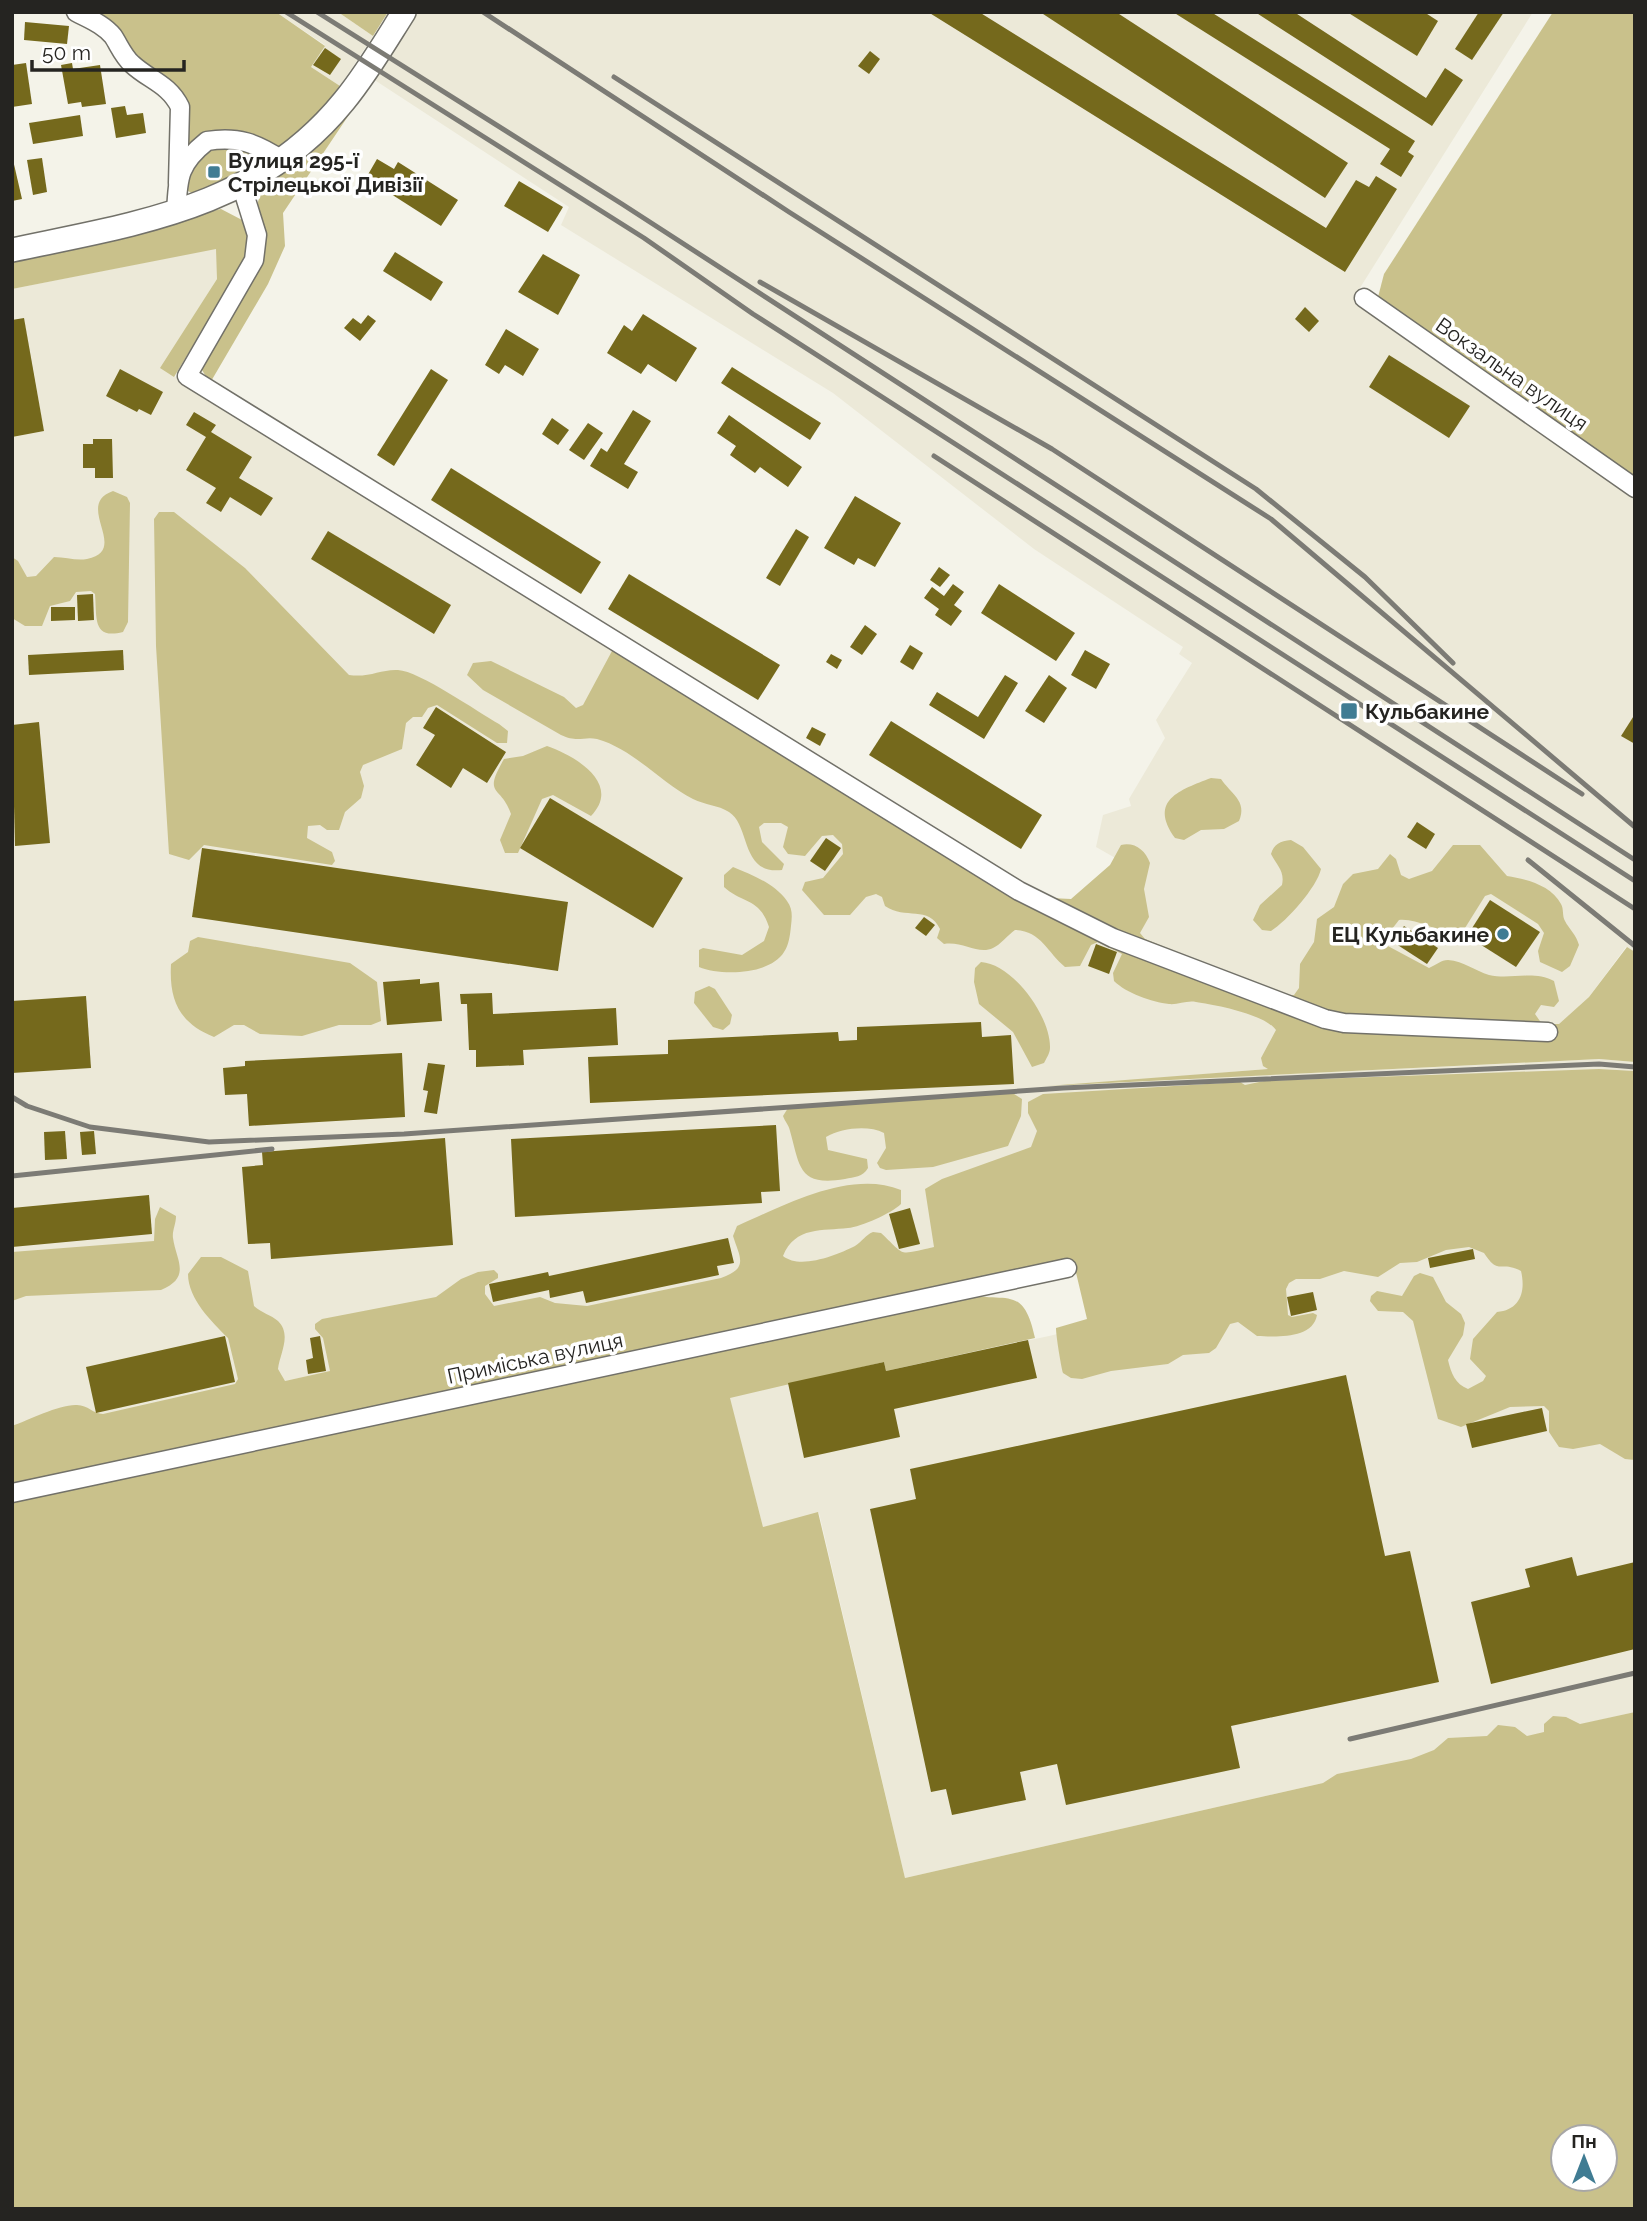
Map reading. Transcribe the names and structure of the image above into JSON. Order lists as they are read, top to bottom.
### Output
{
  "streets": {
    "street": ["Вокзальна вулиця", "Приміська вулиця"]
  },
  "places": {
    "transit": ["Вулиця 295-ї Стрілецької Дивізії", "Кульбакине"],
    "other": ["ЕЦ Кульбакине"]
  },
  "scale_bar": "50 m",
  "north": "top"
}
